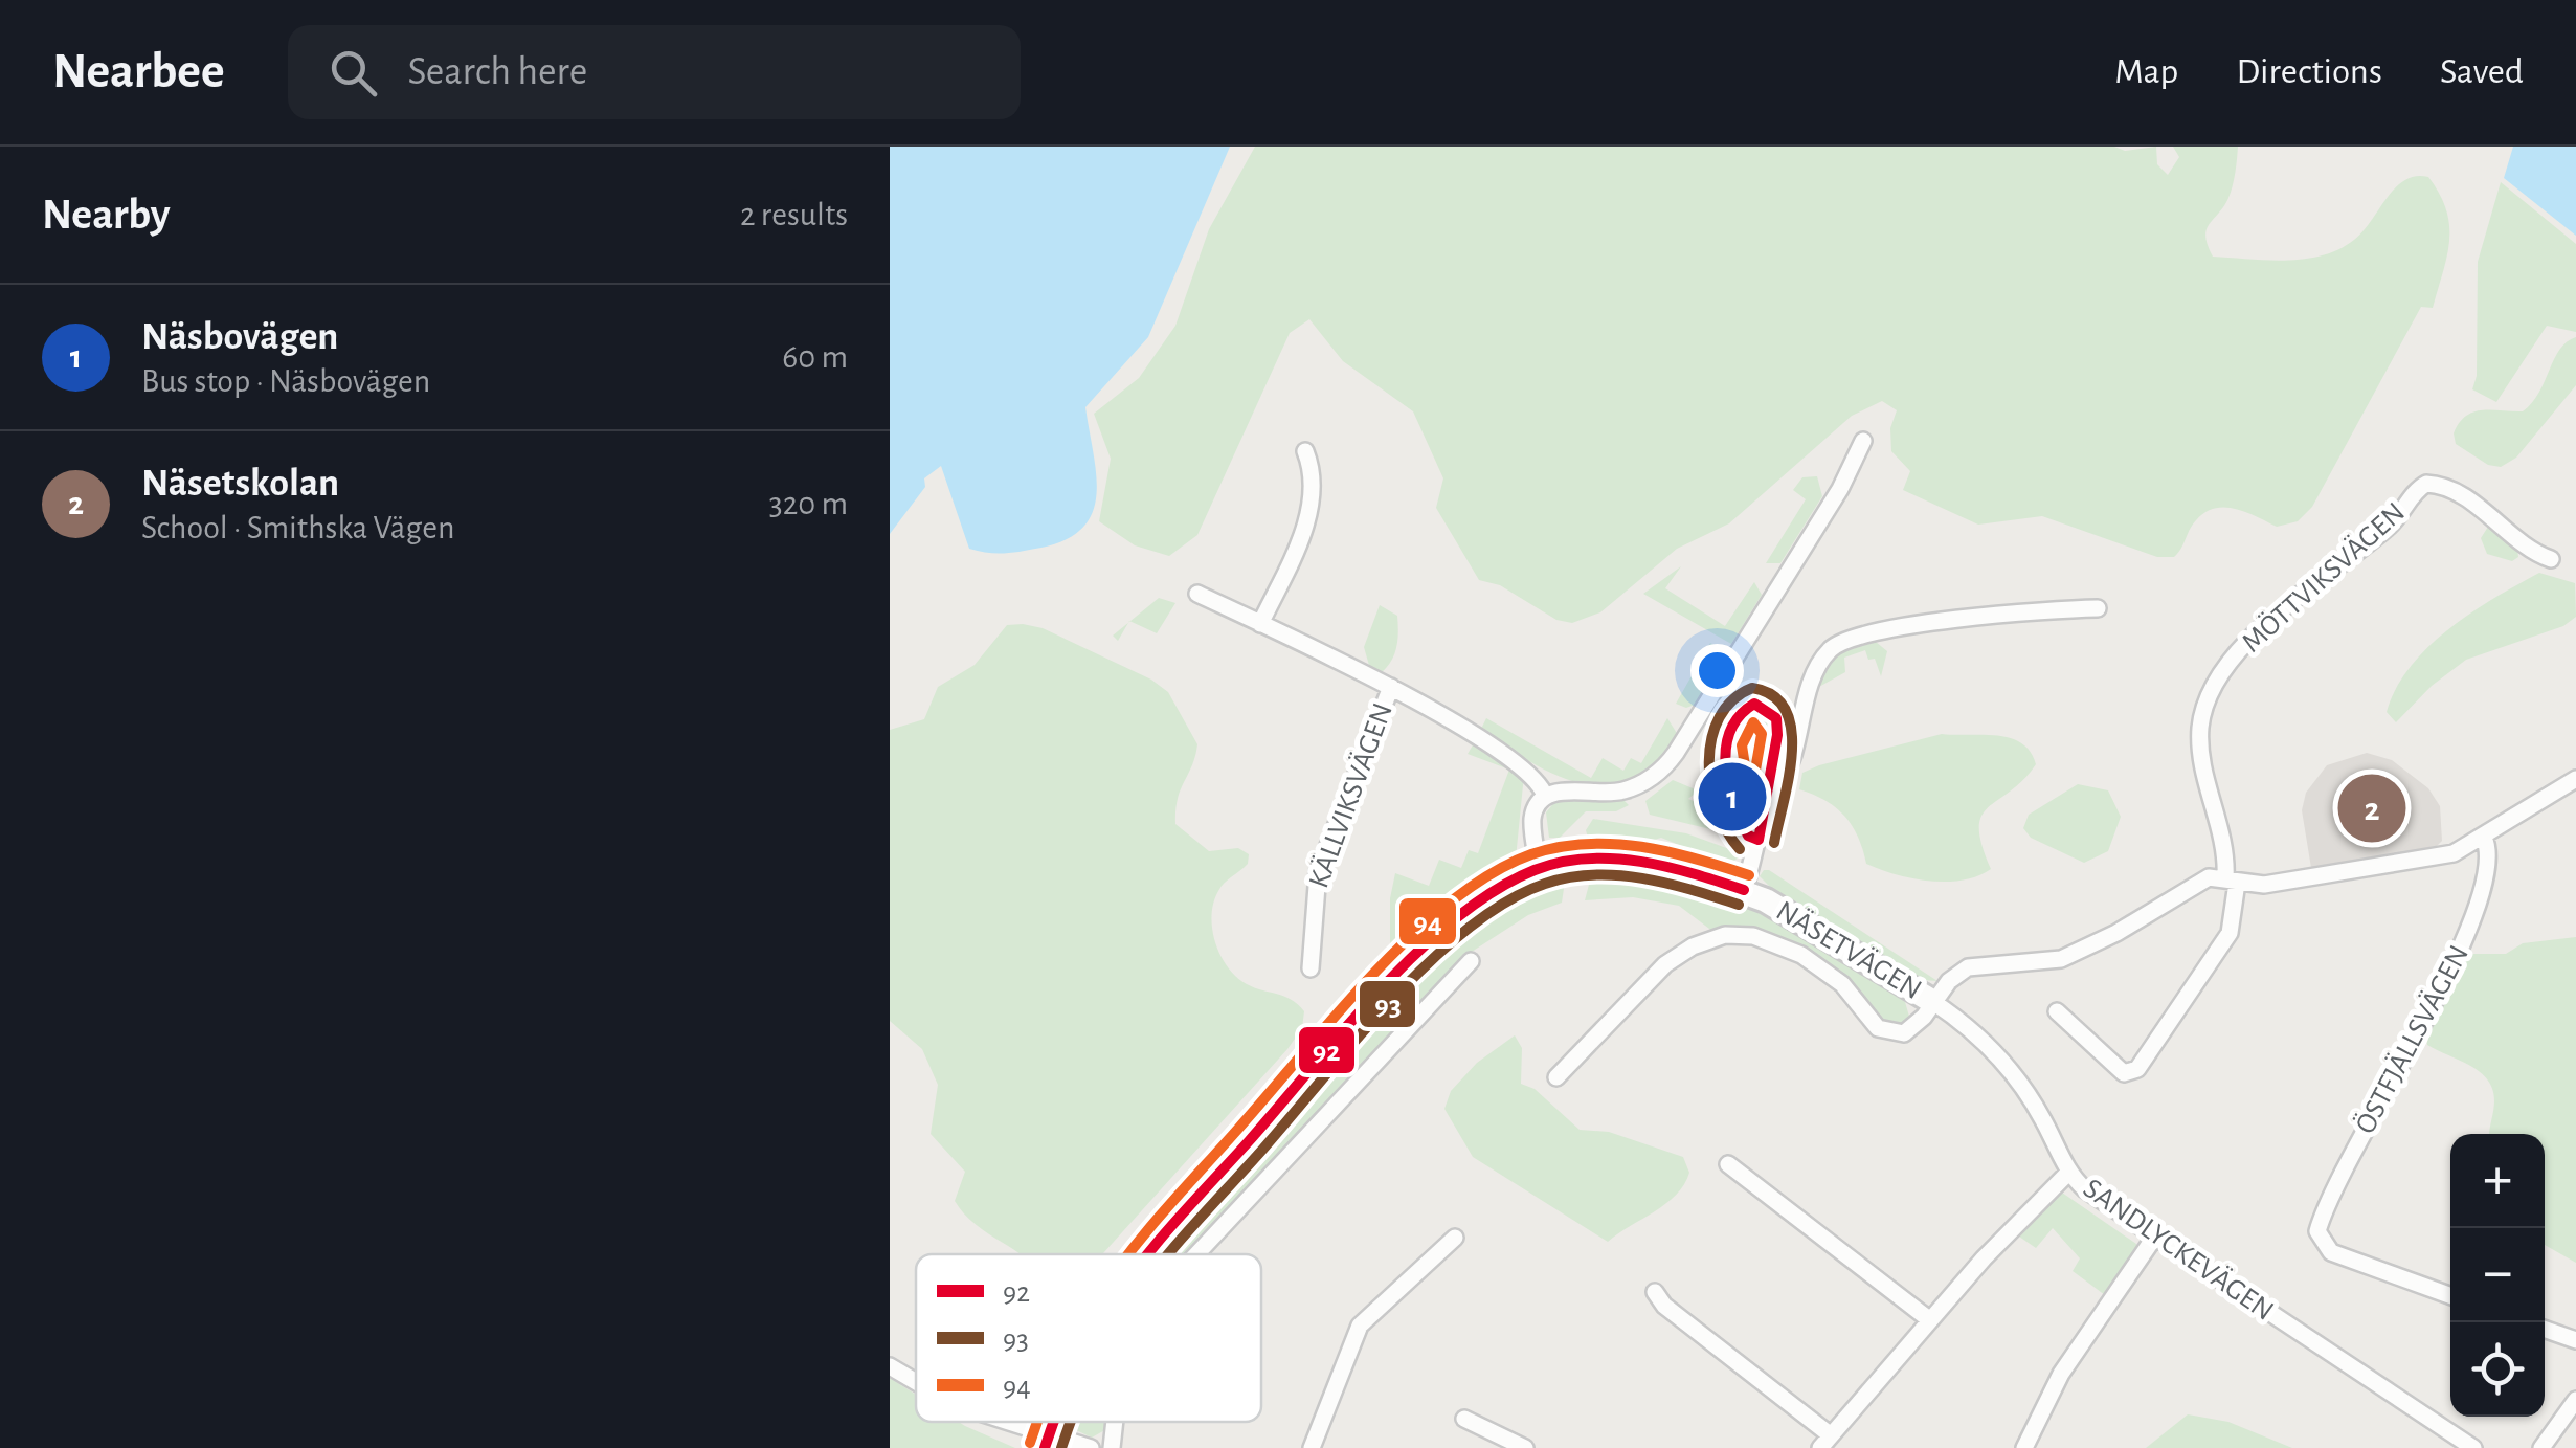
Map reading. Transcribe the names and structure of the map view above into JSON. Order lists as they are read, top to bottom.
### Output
{
  "streets": {
    "street": [
      "MÖTTVIKSVÄGEN",
      "KÄLLVIKSVÄGEN",
      "NÄSETVÄGEN",
      "ÖSTFJÄLLSVÄGEN",
      "SANDLYCKEVÄGEN"
    ]
  },
  "crossings": [
    ["NÄSETVÄGEN", "SANDLYCKEVÄGEN"]
  ],
  "lines": ["transit line 93", "transit line 92", "transit line 94"],
  "legend": ["92", "93", "94"],
  "page": {
    "header": "Nearbee",
    "search": "Search here",
    "nav": ["Map", "Directions", "Saved"],
    "heading": ["Nearby", "2 results"],
    "list": [
      {
        "mark": "1",
        "name": "Näsbovägen",
        "note": "Bus stop · Näsbovägen",
        "value": "60 m"
      },
      {
        "mark": "2",
        "name": "Näsetskolan",
        "note": "School · Smithska Vägen",
        "value": "320 m"
      }
    ],
    "pins": ["1", "2"],
    "map_buttons": ["+", "−"]
  }
}
